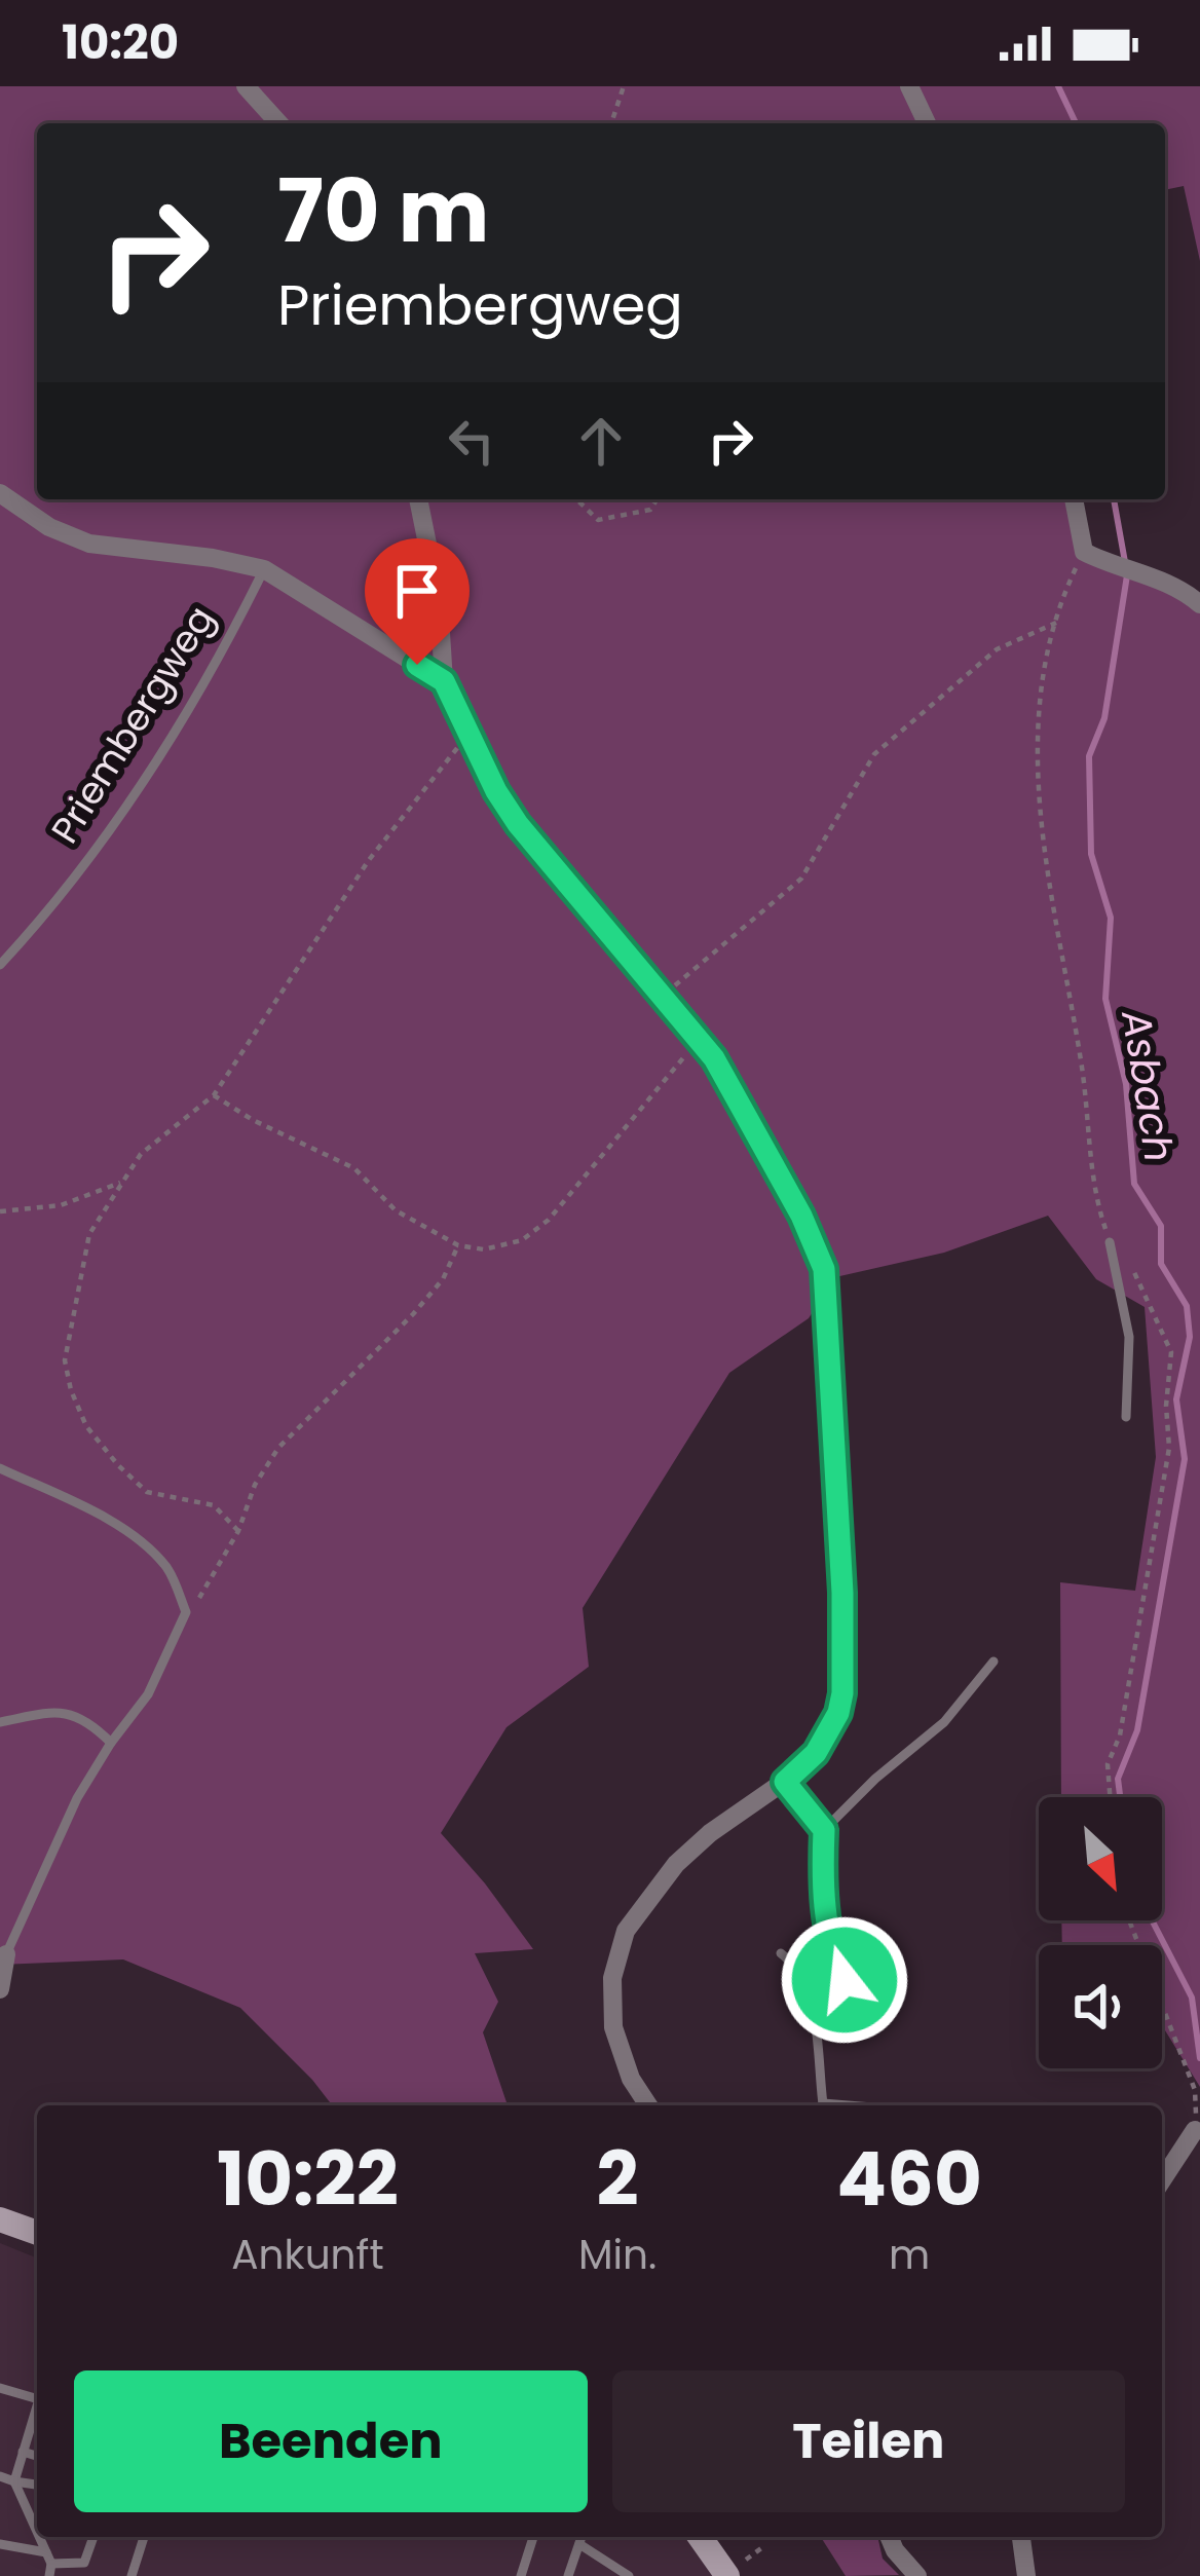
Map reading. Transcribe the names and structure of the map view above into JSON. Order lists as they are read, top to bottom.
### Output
{
  "streets": {
    "street": ["Priembergweg"]
  },
  "water": ["Asbach"],
  "north": "bottom right",
  "page": {
    "status": "10:20",
    "turn": ["70 m", "Priembergweg"],
    "eta": [
      "10:22",
      "Ankunft",
      "2",
      "Min.",
      "460",
      "m"
    ],
    "buttons": ["Beenden", "Teilen"]
  }
}
